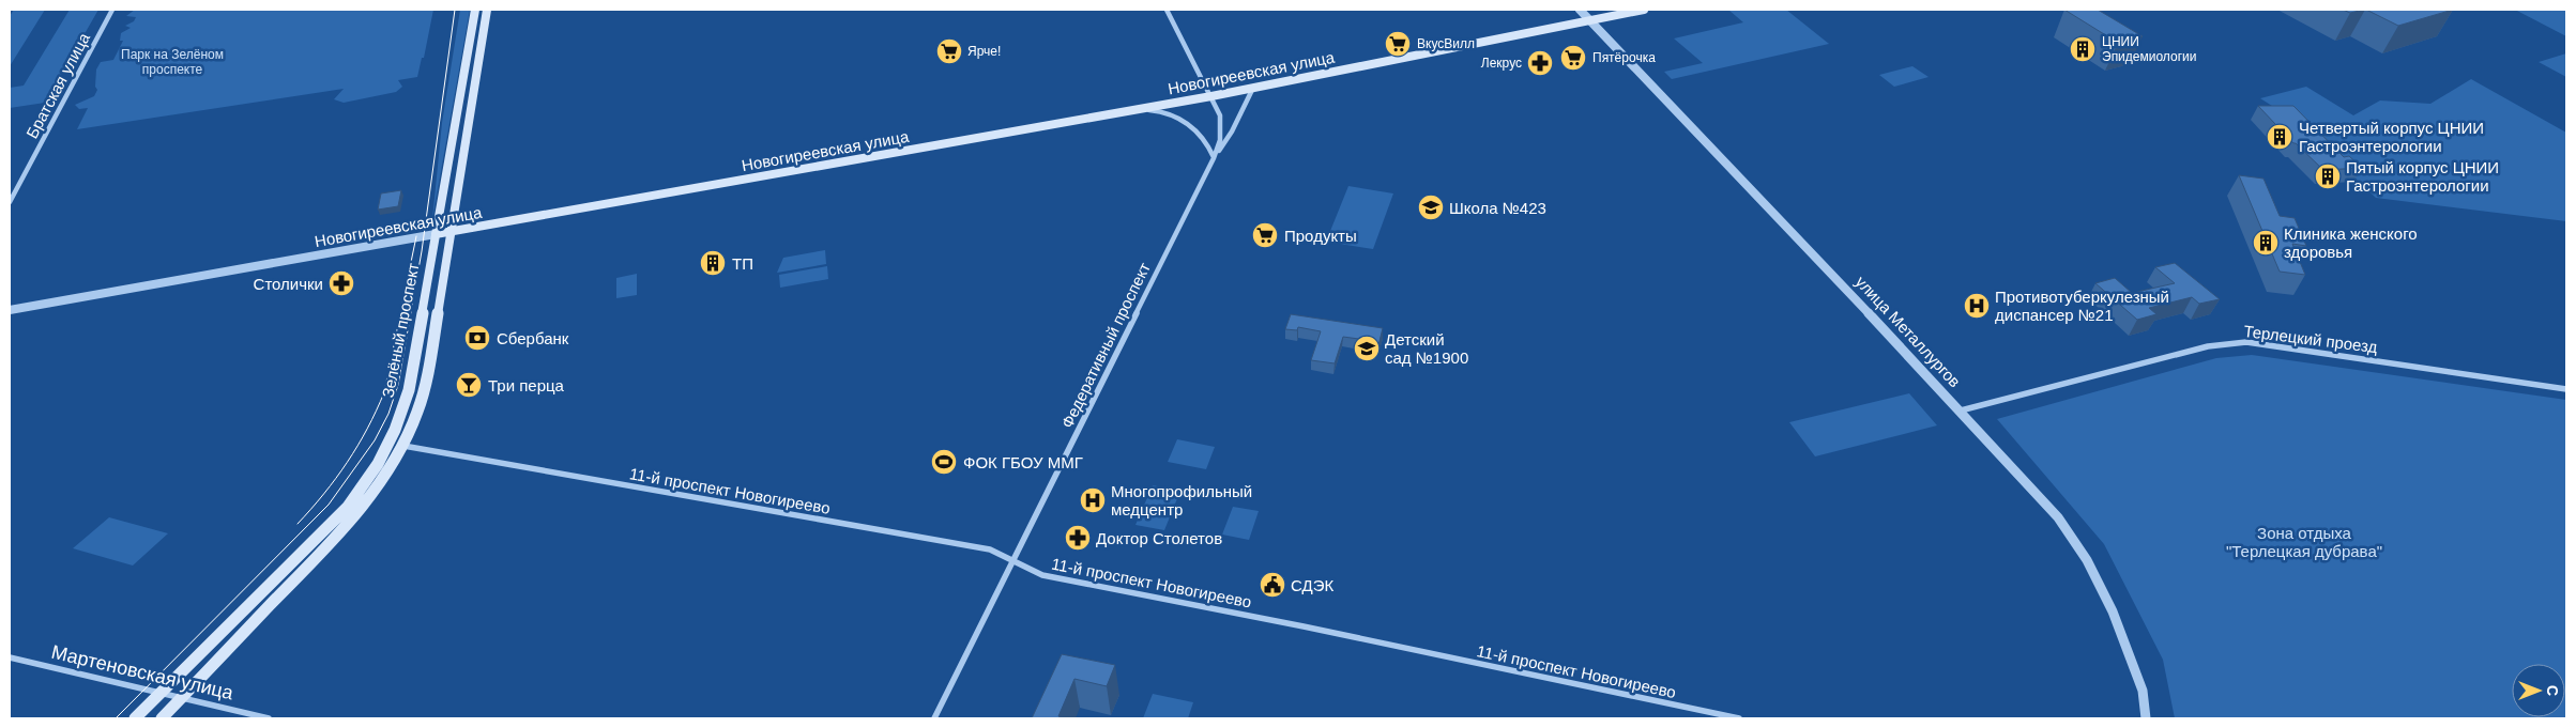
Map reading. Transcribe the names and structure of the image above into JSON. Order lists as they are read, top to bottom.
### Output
{
  "streets": {
    "main road": ["Новогиреевская улица", "Зелёный проспект"],
    "street": [
      "Братская улица",
      "улица Металлургов",
      "Терлецкий проезд",
      "Федеративный проспект",
      "11-й проспект Новогиреево",
      "Мартеновская улица"
    ]
  },
  "crossings": [
    ["Новогиреевская улица", "Зелёный проспект"],
    ["Новогиреевская улица", "улица Металлургов"],
    ["Новогиреевская улица", "Федеративный проспект"],
    ["Зелёный проспект", "11-й проспект Новогиреево"],
    ["Зелёный проспект", "Мартеновская улица"],
    ["улица Металлургов", "Терлецкий проезд"],
    ["Федеративный проспект", "11-й проспект Новогиреево"]
  ],
  "parks": ["Парк на Зелёном проспекте", "Зона отдыха \"Терлецкая дубрава\""],
  "places": {
    "supermarket": [
      "ВкусВилл",
      "Ярче!",
      "Пятёрочка",
      "Продукты"
    ],
    "building": [
      "ЦНИИ Эпидемиологии",
      "Четвертый корпус ЦНИИ Гастроэнтерологии",
      "Пятый корпус ЦНИИ Гастроэнтерологии",
      "Клиника женского здоровья",
      "ТП"
    ],
    "pharmacy": ["Лекрус", "Столички", "Доктор Столетов"],
    "school or university": ["Школа №423", "Детский сад №1900"],
    "hospital": ["Противотуберкулезный диспансер №21", "Многопрофильный медцентр"],
    "bank": ["Сбербанк"],
    "bar": ["Три перца"],
    "sports": ["ФОК ГБОУ ММГ"],
    "public building": ["СДЭК"]
  },
  "north": "right"
}
